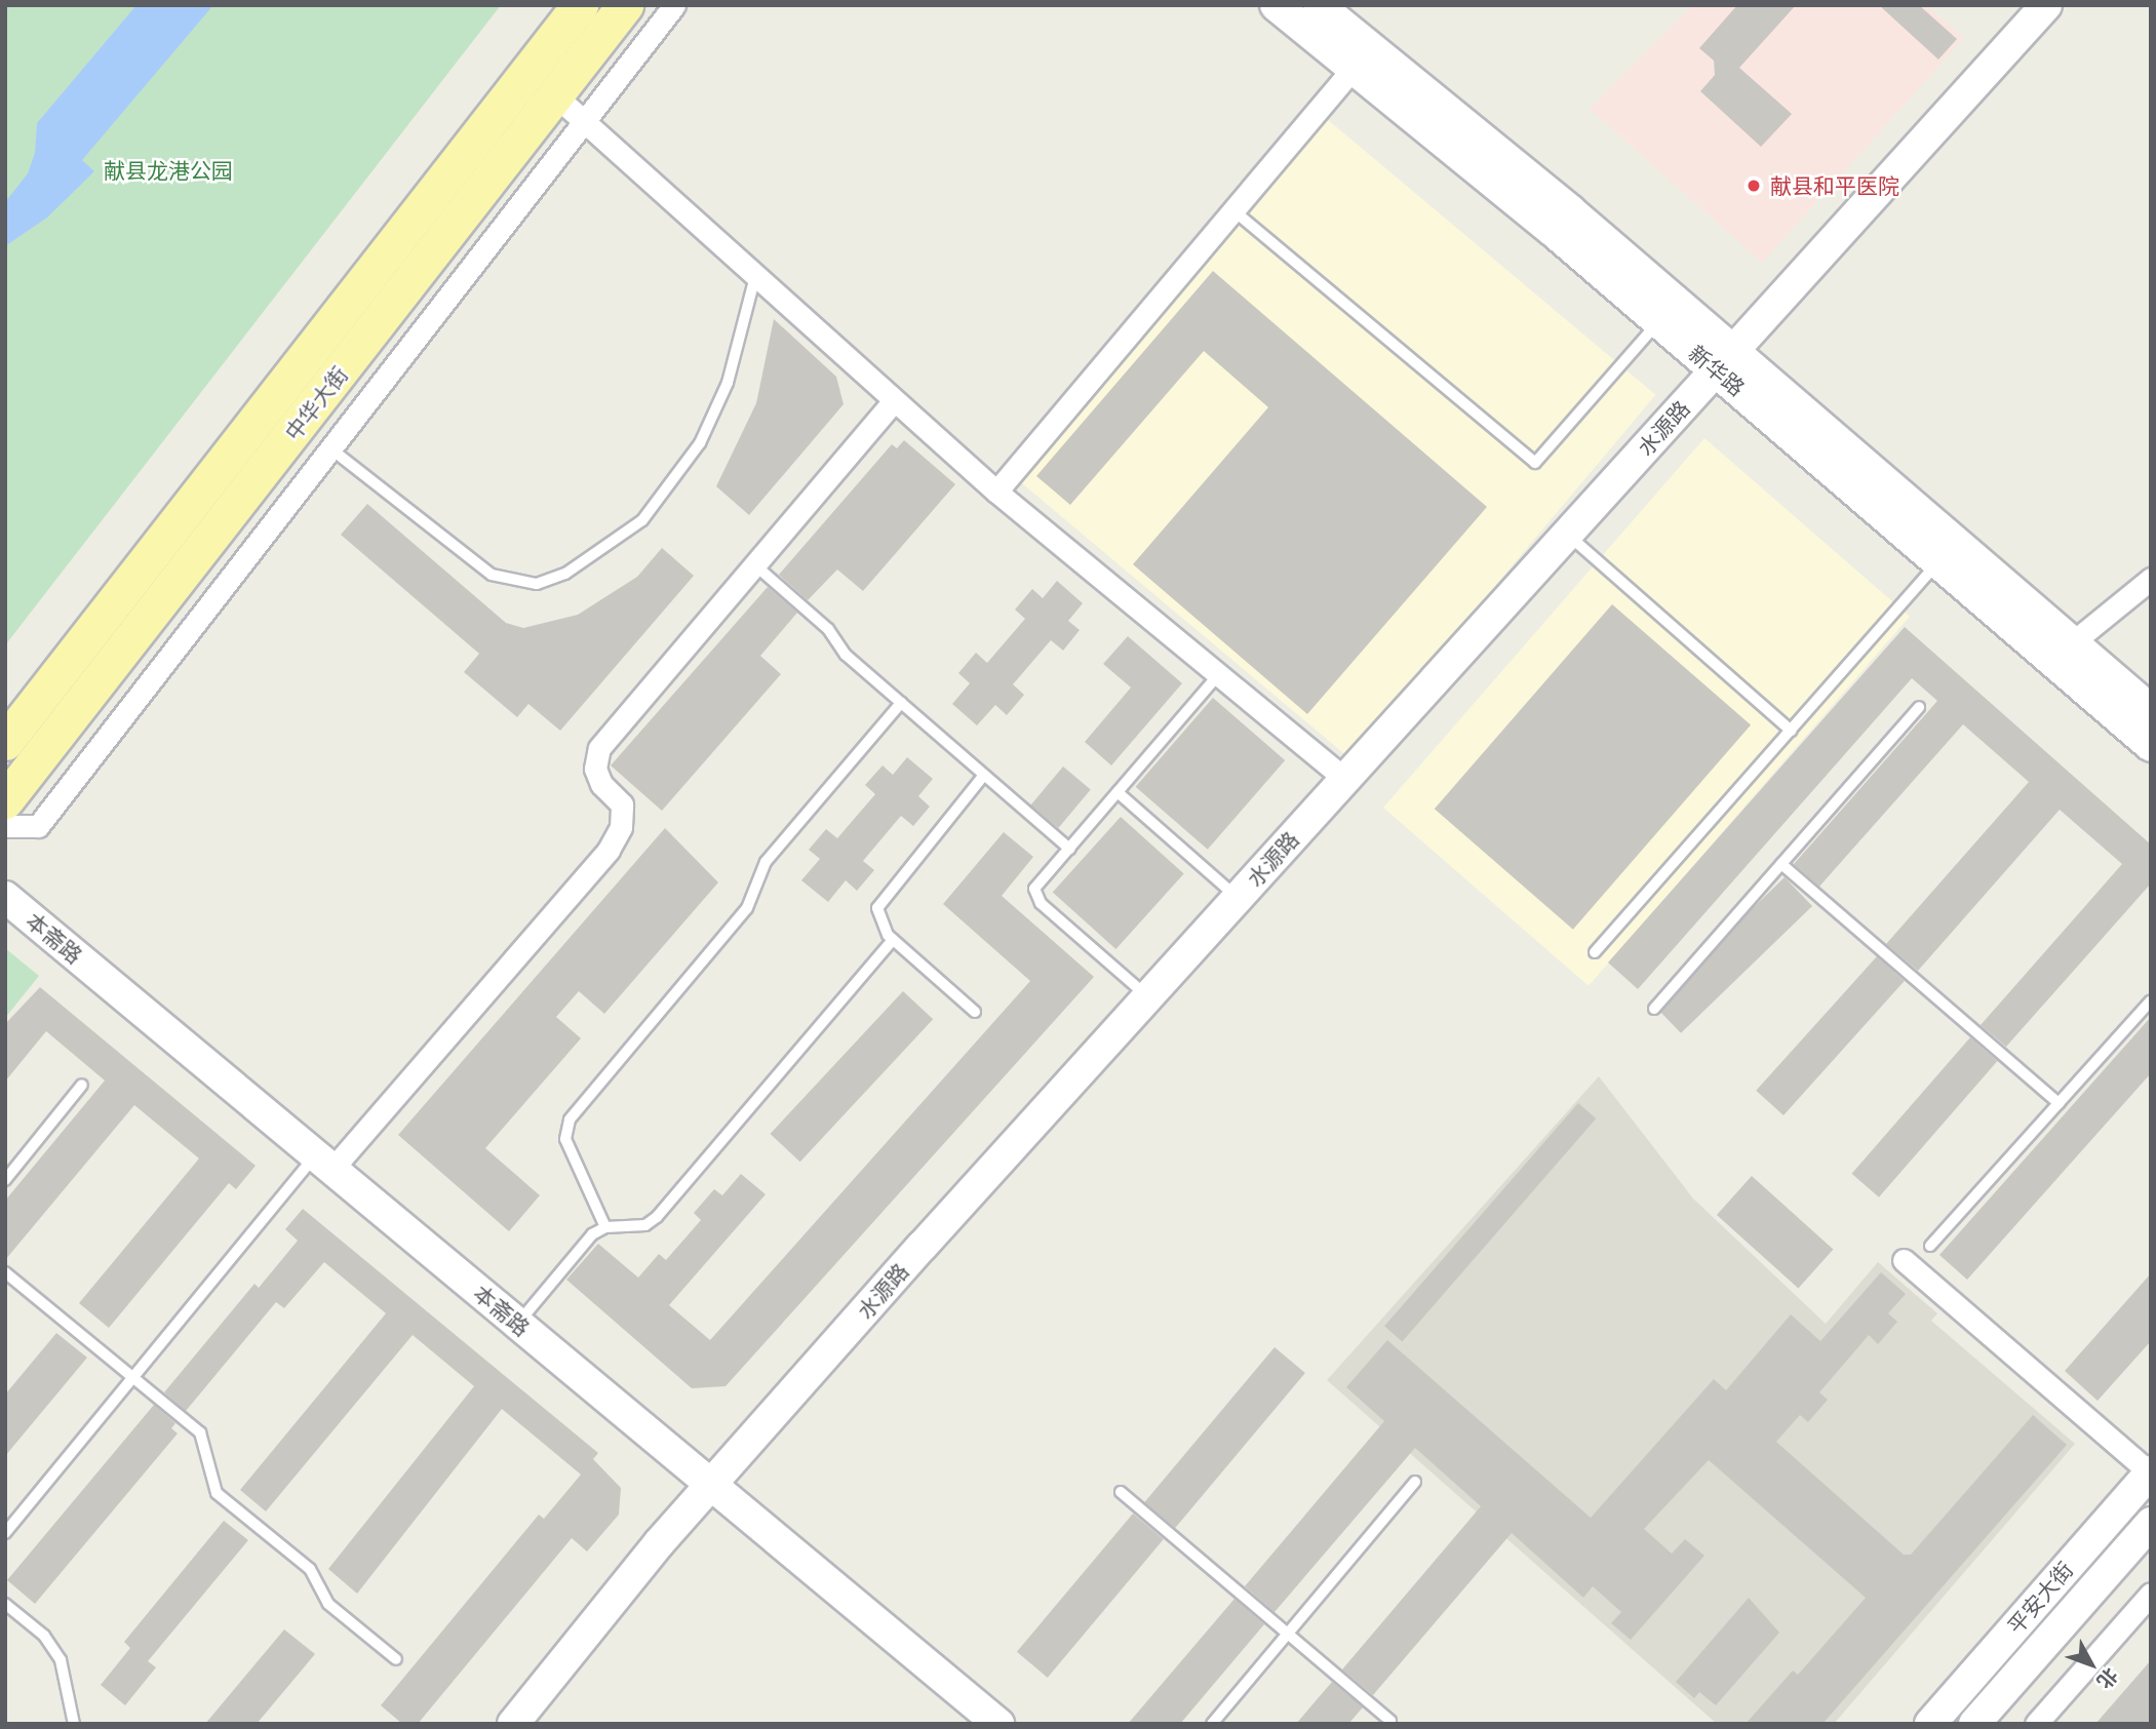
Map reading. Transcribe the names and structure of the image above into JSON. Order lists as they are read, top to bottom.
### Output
{
  "streets": {
    "main road": ["中华大街"],
    "street": [
      "新华路",
      "水源路",
      "本斋路",
      "平安大街"
    ]
  },
  "crossings": [
    ["新华路", "水源路"],
    ["水源路", "本斋路"]
  ],
  "parks": ["献县龙港公园"],
  "places": ["献县和平医院"],
  "north": "bottom right"
}
